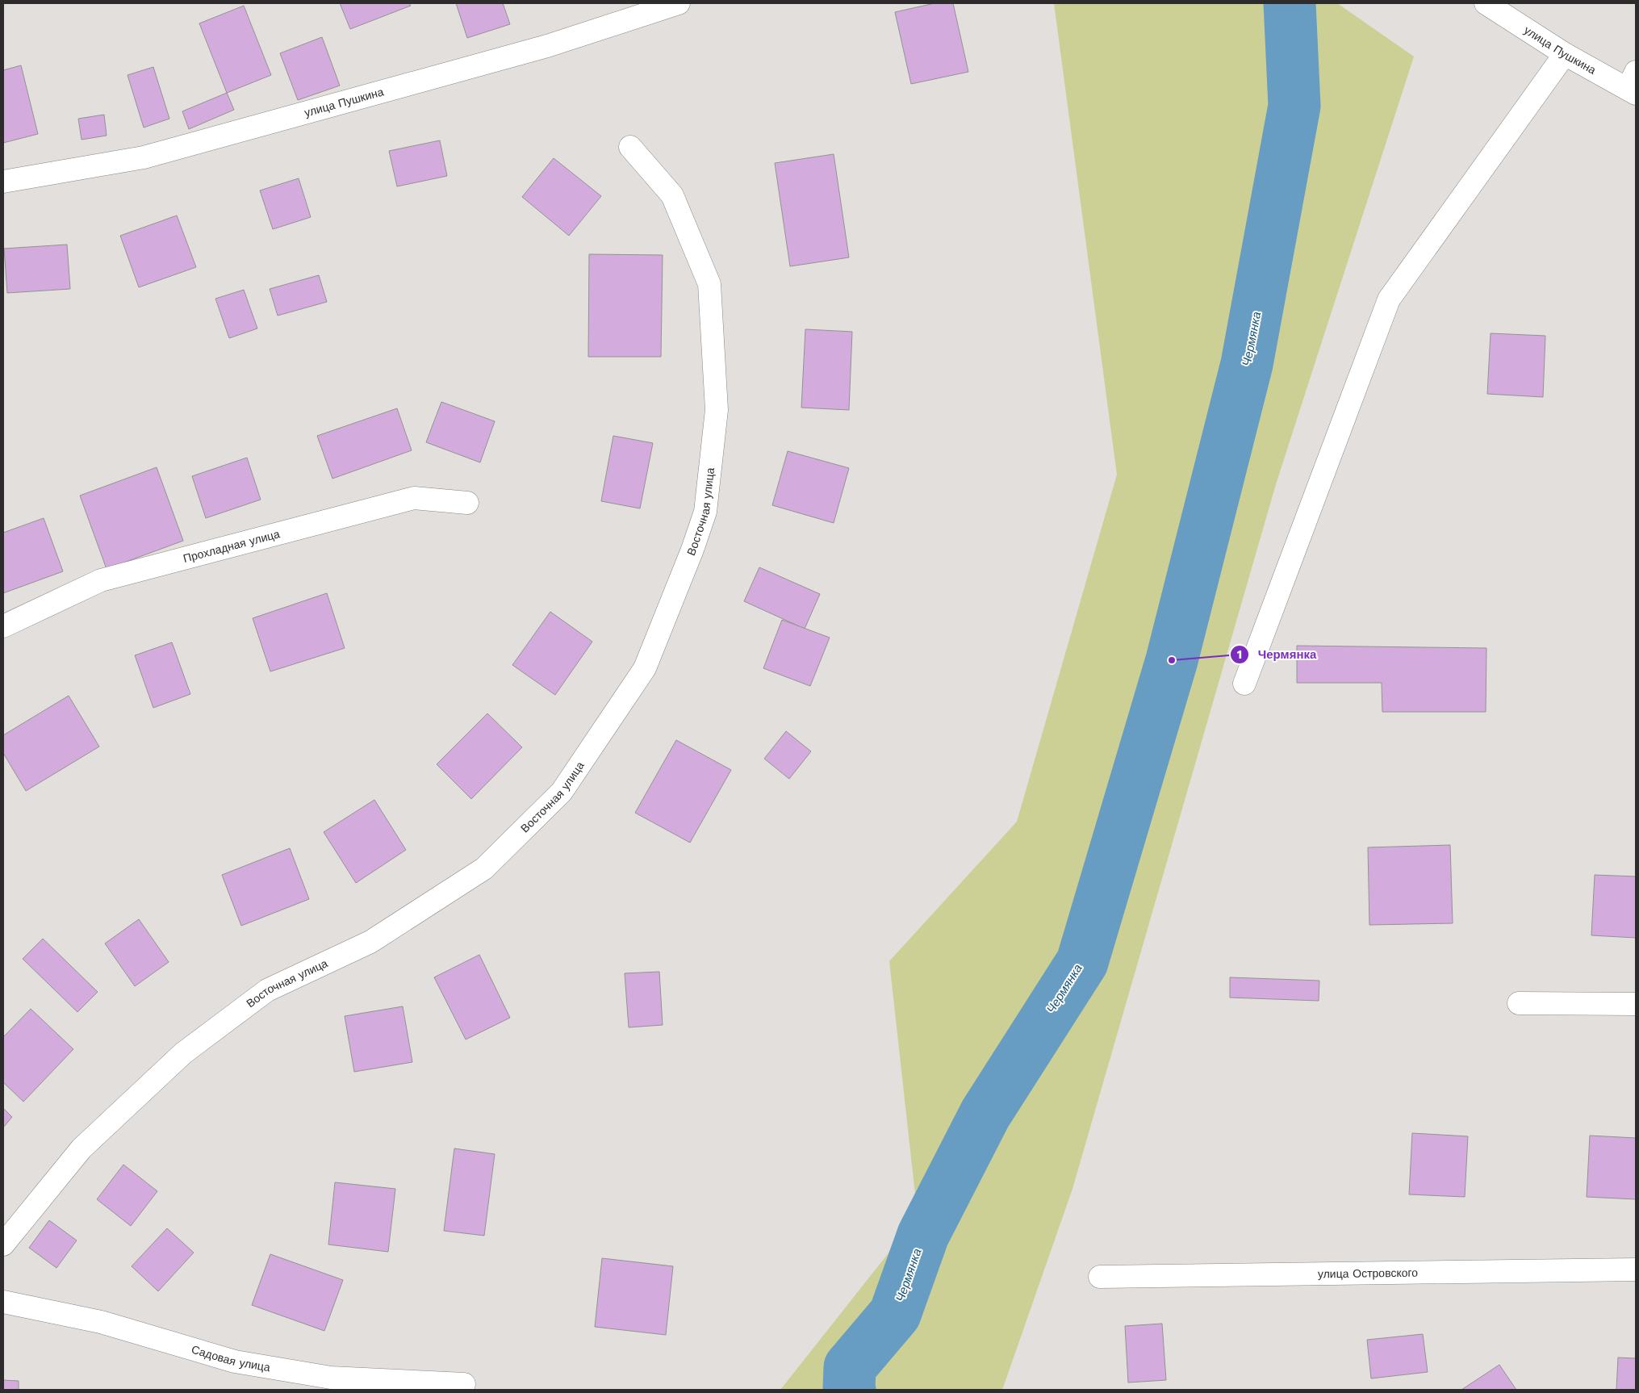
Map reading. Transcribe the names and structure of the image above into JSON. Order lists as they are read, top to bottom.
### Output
{
  "streets": {
    "street": [
      "улица Пушкина",
      "Восточная улица",
      "Прохладная улица",
      "улица Островского",
      "Садовая улица"
    ]
  },
  "water": ["Чермянка"],
  "places": ["Чермянка"]
}
